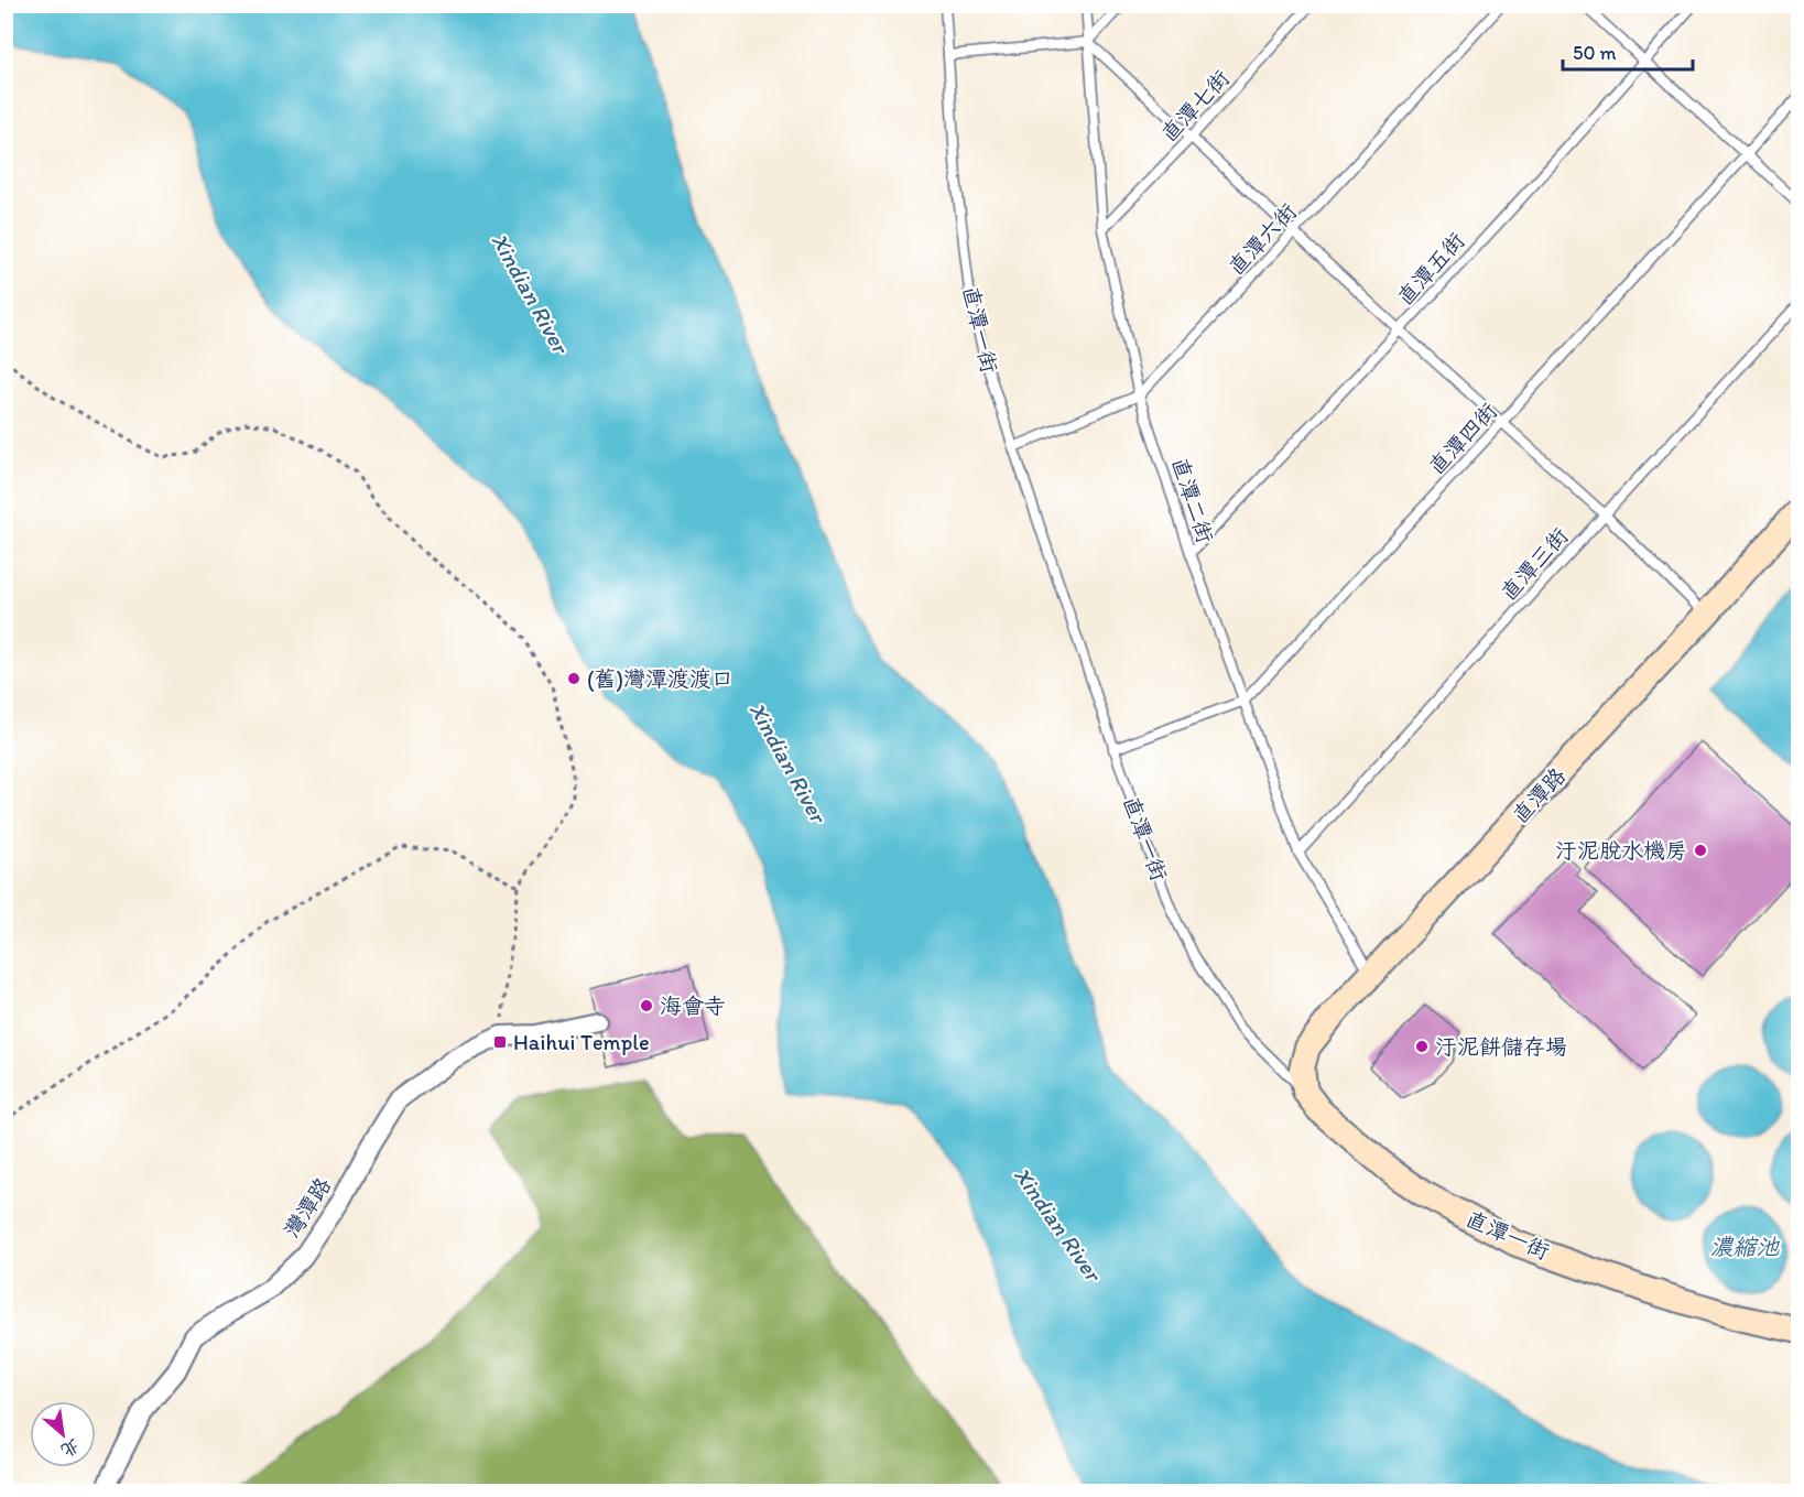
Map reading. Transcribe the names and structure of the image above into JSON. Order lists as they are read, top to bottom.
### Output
{
  "streets": {
    "street": ["直潭一街", "直潭路", "灣潭路"],
    "lane": [
      "直潭七街",
      "直潭六街",
      "直潭五街",
      "直潭四街",
      "直潭二街",
      "直潭三街"
    ]
  },
  "crossings": [
    ["直潭七街", "直潭二街"],
    ["直潭六街", "直潭一街"],
    ["直潭六街", "直潭二街"],
    ["直潭五街", "直潭二街"],
    ["直潭一街", "直潭四街"],
    ["直潭一街", "直潭路"],
    ["直潭四街", "直潭二街"],
    ["直潭二街", "直潭三街"],
    ["直潭二街", "直潭路"]
  ],
  "water": ["Xindian River", "濃縮池"],
  "places": {
    "other": [
      "(舊)灣潭渡渡口",
      "汙泥脫水機房",
      "海會寺",
      "汙泥餅儲存場"
    ],
    "transit": ["Haihui Temple"]
  },
  "scale_bar": "50 m",
  "north": "bottom right"
}
